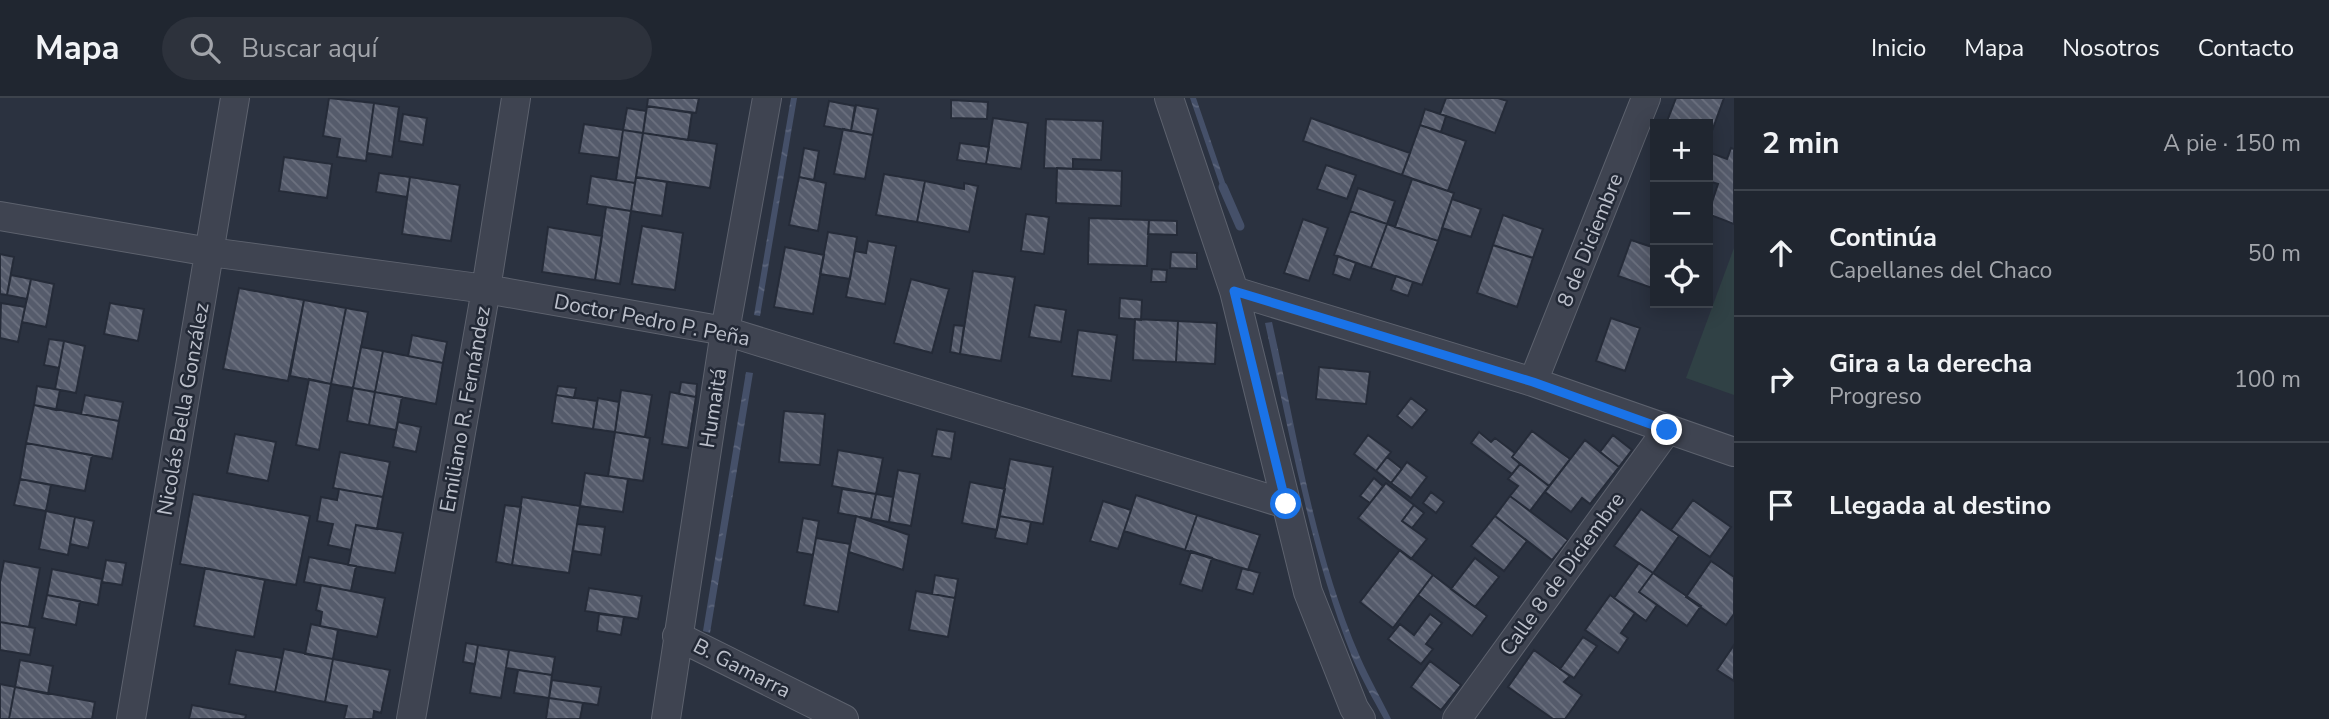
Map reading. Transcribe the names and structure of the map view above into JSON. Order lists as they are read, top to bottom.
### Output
{
  "streets": {
    "street": [
      "8 de Diciembre",
      "Doctor Pedro P. Peña",
      "Humaitá",
      "Nicolás Bella González",
      "Emiliano R. Fernández",
      "Calle 8 de Diciembre",
      "B. Gamarra"
    ]
  },
  "crossings": [
    ["Doctor Pedro P. Peña", "Humaitá"],
    ["Doctor Pedro P. Peña", "Nicolás Bella González"],
    ["Doctor Pedro P. Peña", "Emiliano R. Fernández"],
    ["Humaitá", "B. Gamarra"]
  ],
  "page": {
    "header": "Mapa",
    "search": "Buscar aquí",
    "nav": [
      "Inicio",
      "Mapa",
      "Nosotros",
      "Contacto"
    ],
    "heading": ["2 min", "A pie · 150 m"],
    "map_buttons": ["+", "−"],
    "list": [
      ["Continúa", "Capellanes del Chaco", "50 m"],
      ["Gira a la derecha", "Progreso", "100 m"],
      "Llegada al destino"
    ]
  }
}
